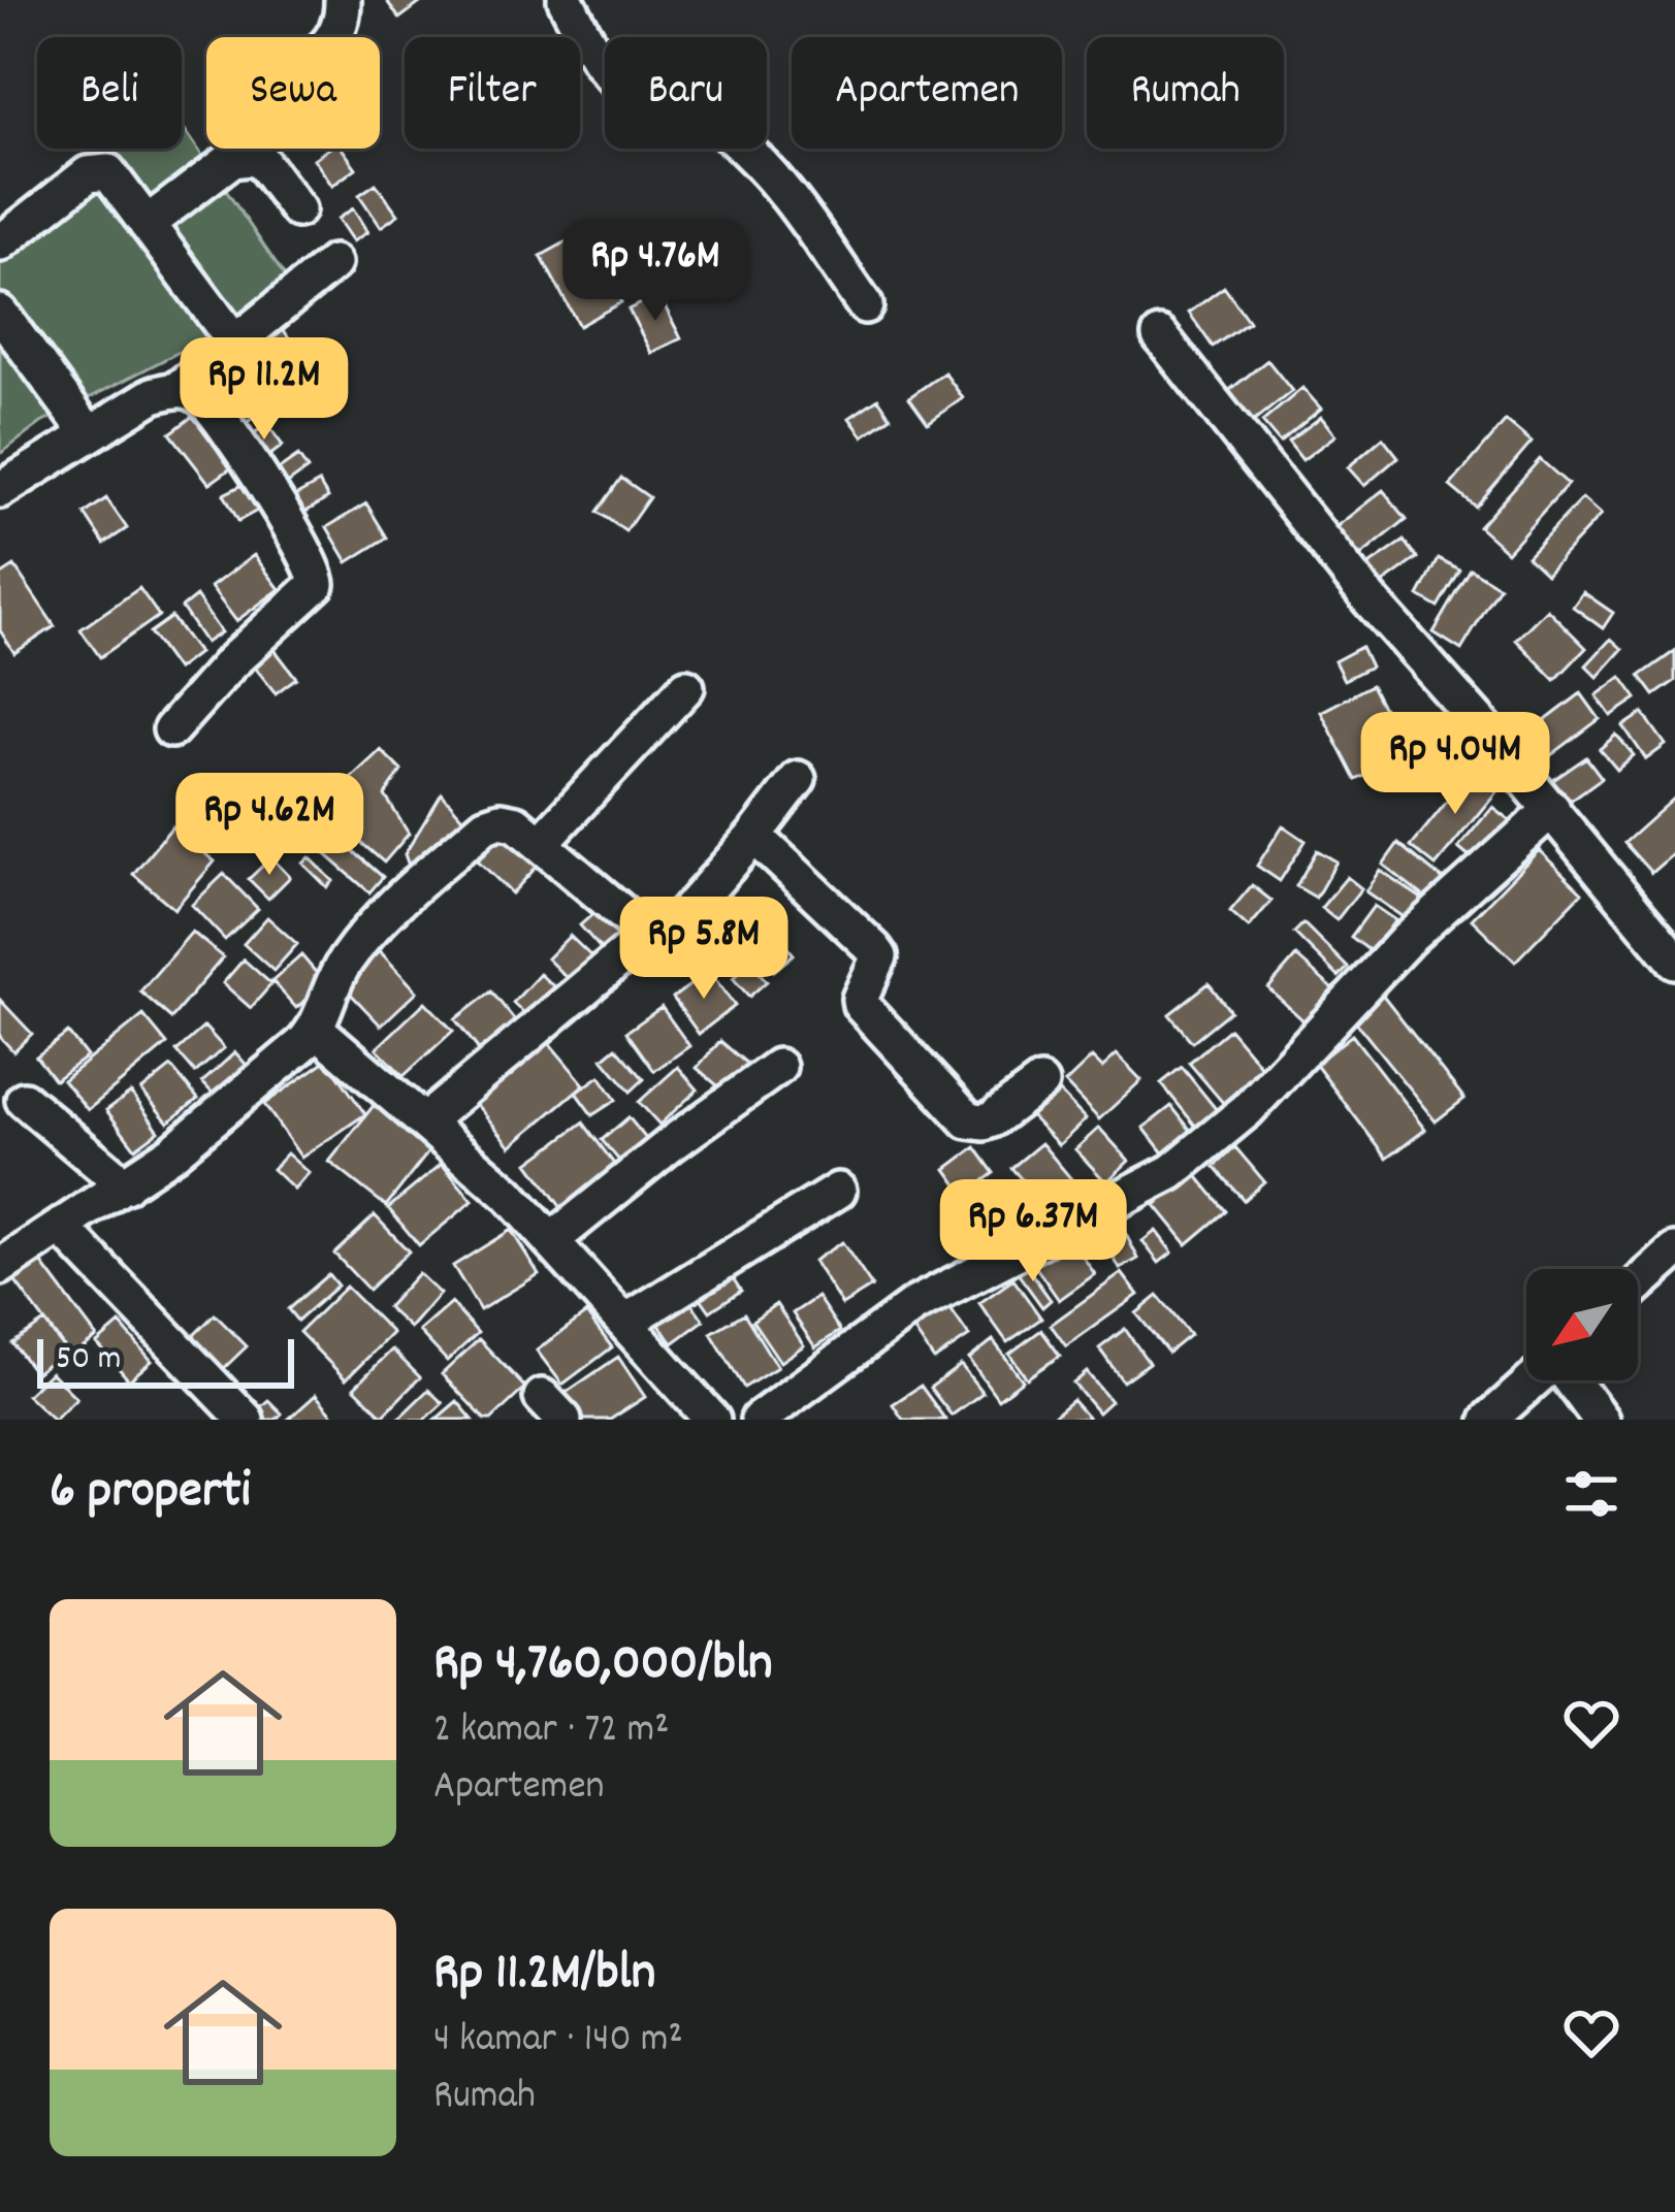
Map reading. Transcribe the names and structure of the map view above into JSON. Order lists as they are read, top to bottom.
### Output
{
  "scale_bar": "50 m",
  "north": "bottom left",
  "page": {
    "chip": [
      "Beli",
      "Sewa",
      "Filter",
      "Baru",
      "Apartemen",
      "Rumah"
    ],
    "price": [
      "Rp 4.76M",
      "Rp 11.2M",
      "Rp 4.04M",
      "Rp 4.62M",
      "Rp 5.8M",
      "Rp 6.37M"
    ],
    "scale": "50 m",
    "heading": "6 properti",
    "list": [
      {
        "name": "Rp 4,760,000/bln",
        "note": "2 kamar · 72 m² · Apartemen"
      },
      {
        "name": "Rp 11.2M/bln",
        "note": "4 kamar · 140 m² · Rumah"
      }
    ]
  }
}
